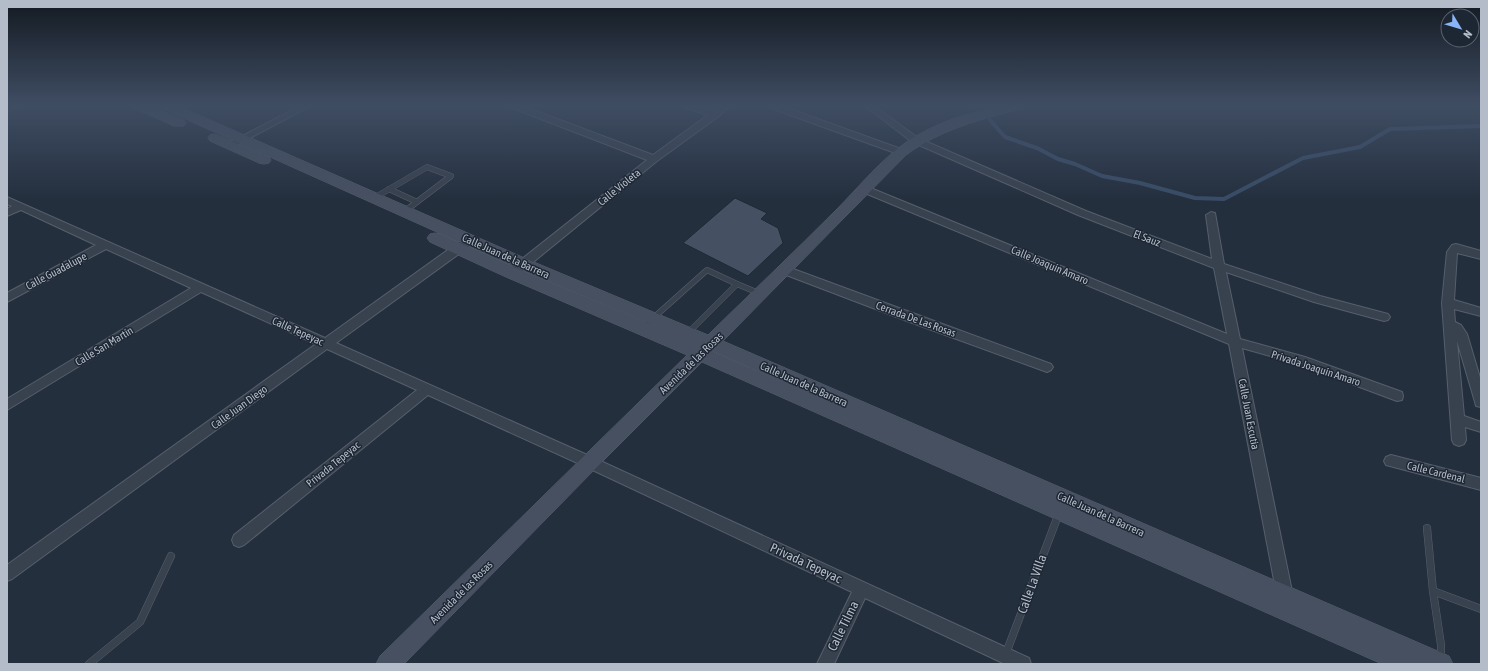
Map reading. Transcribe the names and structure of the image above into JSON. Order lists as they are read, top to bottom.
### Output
{
  "streets": {
    "main road": ["Calle Juan de la Barrera", "Avenida de las Rosas"],
    "street": [
      "Calle Violeta",
      "El Sauz",
      "Calle Joaquín Amaro",
      "Calle Guadalupe",
      "Cerrada De Las Rosas",
      "Calle Tepeyac",
      "Calle San Martín",
      "Privada Joaquín Amaro",
      "Calle Juan Diego",
      "Calle Juan Escutia",
      "Privada Tepeyac",
      "Calle Cardenal",
      "Calle Tilma"
    ],
    "lane": ["Calle La Villa"]
  },
  "crossings": [
    ["Calle Violeta", "Calle Juan de la Barrera"],
    ["El Sauz", "Avenida de las Rosas"],
    ["El Sauz", "Calle Juan Escutia"],
    ["Calle Juan de la Barrera", "Avenida de las Rosas"],
    ["Calle Juan de la Barrera", "Calle Juan Diego"],
    ["Calle Juan de la Barrera", "Calle Juan Escutia"],
    ["Calle Juan de la Barrera", "Calle La Villa"],
    ["Calle Joaquín Amaro", "Avenida de las Rosas"],
    ["Calle Joaquín Amaro", "Privada Joaquín Amaro"],
    ["Calle Joaquín Amaro", "Calle Juan Escutia"],
    ["Calle Guadalupe", "Calle Tepeyac"],
    ["Cerrada De Las Rosas", "Avenida de las Rosas"],
    ["Calle Tepeyac", "Calle San Martín"],
    ["Calle Tepeyac", "Avenida de las Rosas"],
    ["Calle Tepeyac", "Calle Juan Diego"],
    ["Calle Tepeyac", "Privada Tepeyac"],
    ["Avenida de las Rosas", "Privada Tepeyac"],
    ["Privada Joaquín Amaro", "Calle Juan Escutia"],
    ["Privada Tepeyac", "Calle La Villa"],
    ["Privada Tepeyac", "Calle Tilma"]
  ],
  "north": "bottom right"
}
